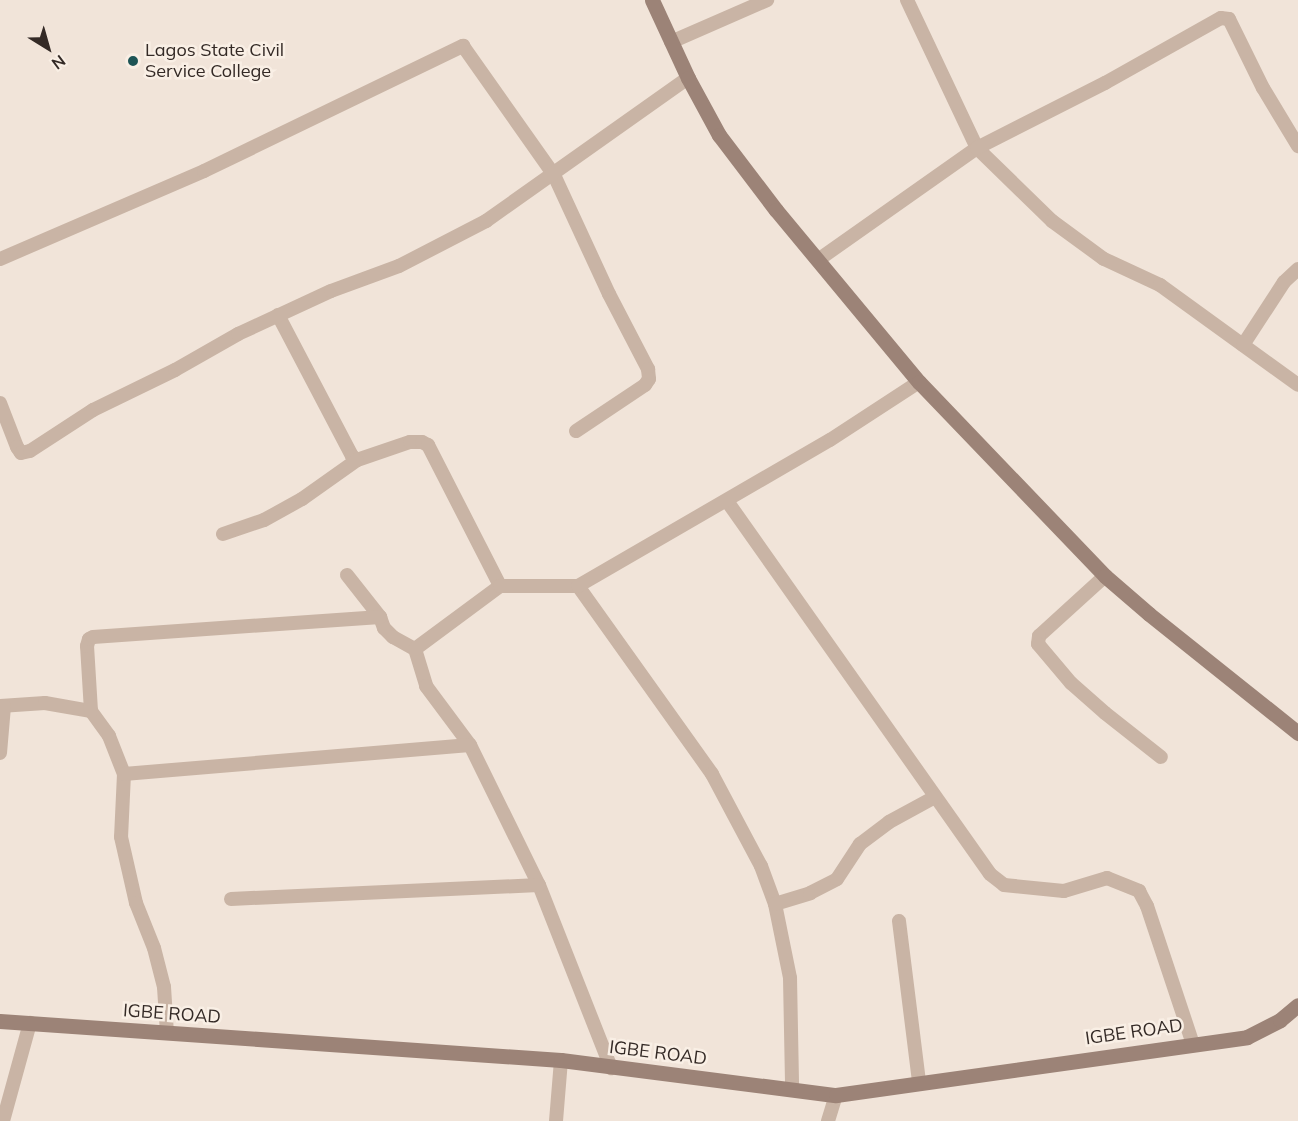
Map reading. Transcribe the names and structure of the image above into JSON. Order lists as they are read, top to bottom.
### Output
{
  "streets": {
    "street": ["IGBE ROAD"]
  },
  "places": ["Lagos State Civil Service College"],
  "north": "bottom right"
}
